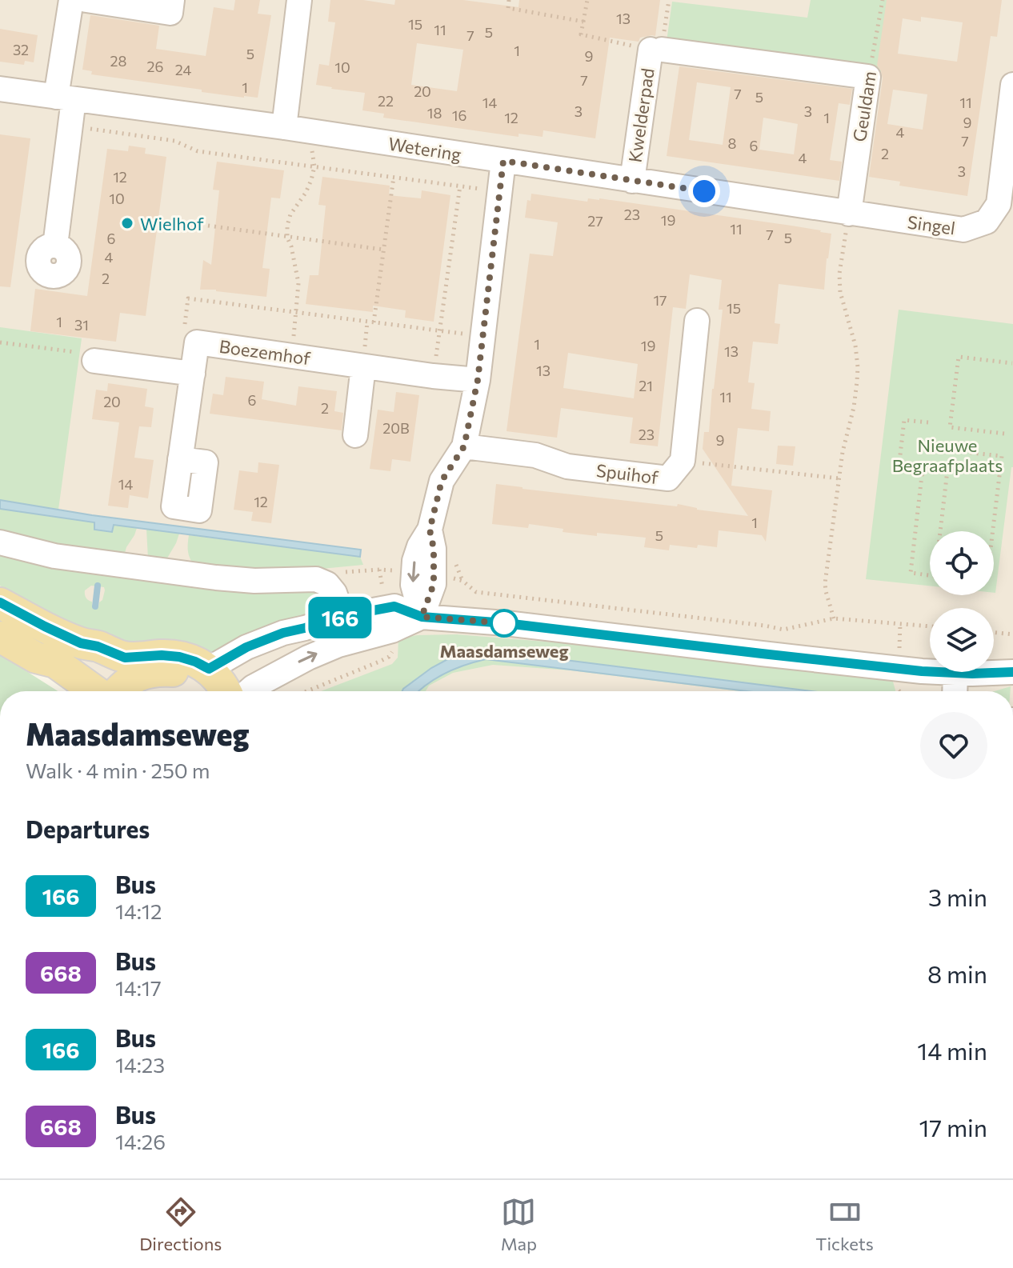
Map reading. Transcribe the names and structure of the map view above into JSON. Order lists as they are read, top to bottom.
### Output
{
  "streets": {
    "street": [
      "Geuldam",
      "Kwelderpad",
      "Wetering",
      "Singel",
      "Boezemhof",
      "Spuihof"
    ]
  },
  "crossings": [
    ["Geuldam", "Wetering"],
    ["Geuldam", "Singel"],
    ["Kwelderpad", "Wetering"],
    ["Wetering", "Singel"]
  ],
  "parks": ["Nieuwe Begraafplaats"],
  "places": ["Wielhof", "Maasdamseweg"],
  "lines": ["bus line 166"],
  "house_numbers": [
    "13",
    "15",
    "11",
    "5",
    "7",
    "32",
    "1",
    "5",
    "9",
    "28",
    "26",
    "10",
    "24",
    "7",
    "1",
    "20",
    "7",
    "5",
    "22",
    "14",
    "11",
    "3",
    "3",
    "18",
    "16",
    "12",
    "1",
    "9",
    "4",
    "7",
    "8",
    "6",
    "2",
    "4",
    "3",
    "12",
    "10",
    "23",
    "19",
    "27",
    "11",
    "7",
    "5",
    "6",
    "4",
    "2",
    "17",
    "15",
    "1",
    "31",
    "1",
    "19",
    "13",
    "13",
    "21",
    "11",
    "6",
    "20",
    "2",
    "20B",
    "23",
    "9",
    "14",
    "12",
    "1",
    "5"
  ],
  "page": {
    "on_map": "166",
    "heading": [
      ["Maasdamseweg", "Walk · 4 min · 250 m"],
      "Departures"
    ],
    "list": [
      {
        "mark": "166",
        "name": "Bus",
        "note": "14:12",
        "value": "3 min"
      },
      {
        "mark": "668",
        "name": "Bus",
        "note": "14:17",
        "value": "8 min"
      },
      {
        "mark": "166",
        "name": "Bus",
        "note": "14:23",
        "value": "14 min"
      },
      {
        "mark": "668",
        "name": "Bus",
        "note": "14:26",
        "value": "17 min"
      }
    ],
    "tabs": ["Directions", "Map", "Tickets"]
  }
}
